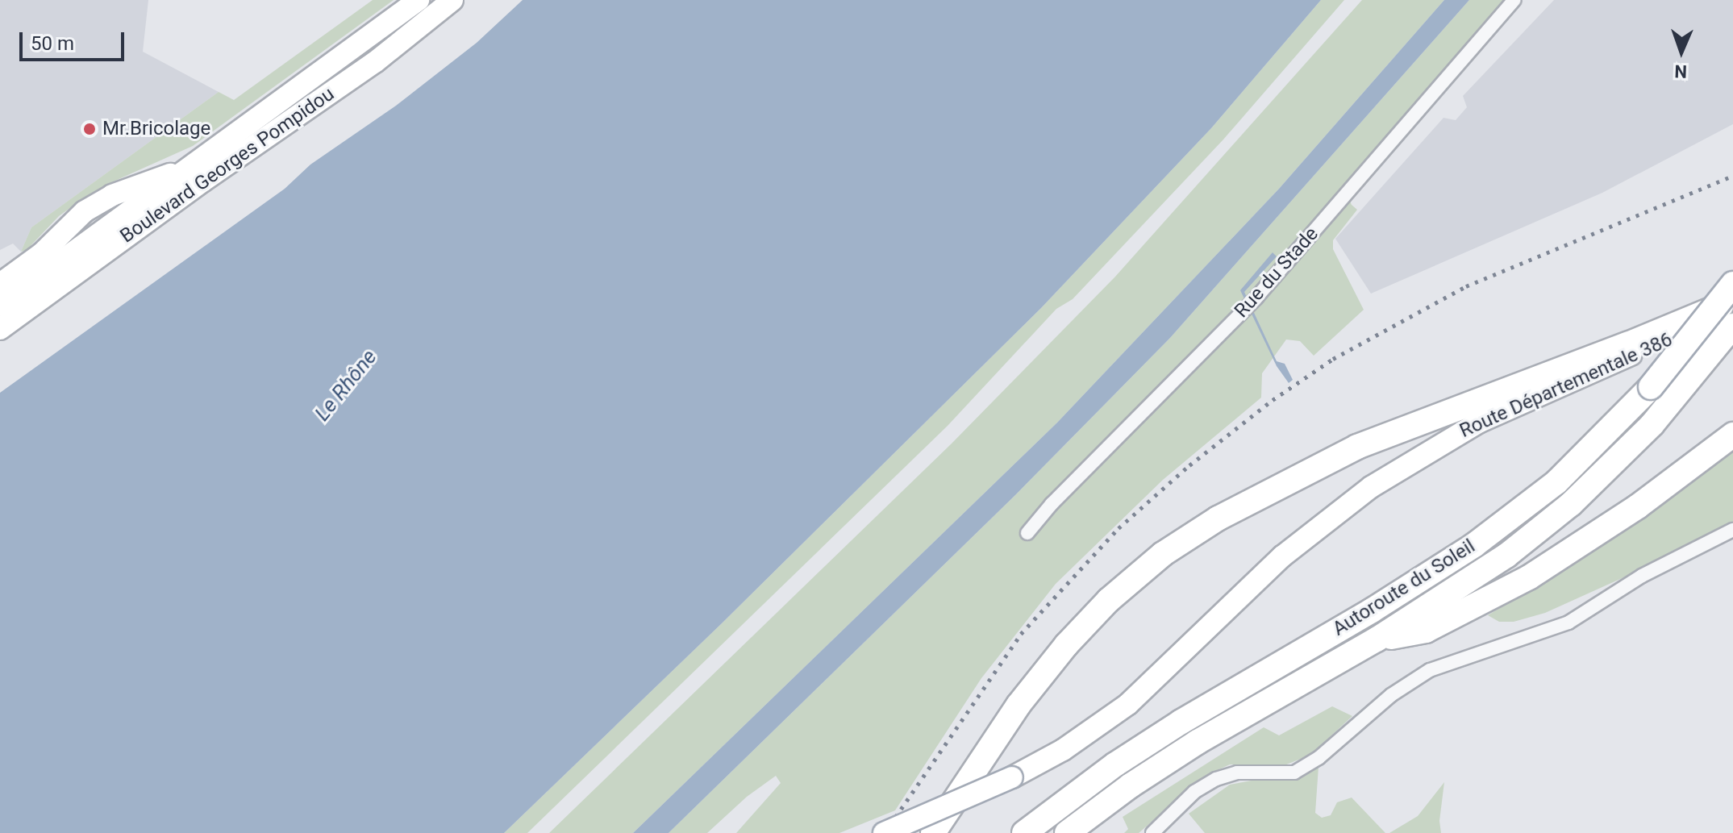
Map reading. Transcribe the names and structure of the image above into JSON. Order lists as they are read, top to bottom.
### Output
{
  "streets": {
    "highway": ["Autoroute du Soleil"],
    "main road": ["Boulevard Georges Pompidou", "Route Départementale 386"],
    "street": ["Rue du Stade"]
  },
  "water": ["Le Rhône"],
  "places": ["Mr.Bricolage"],
  "scale_bar": "50 m",
  "north": "bottom"
}
